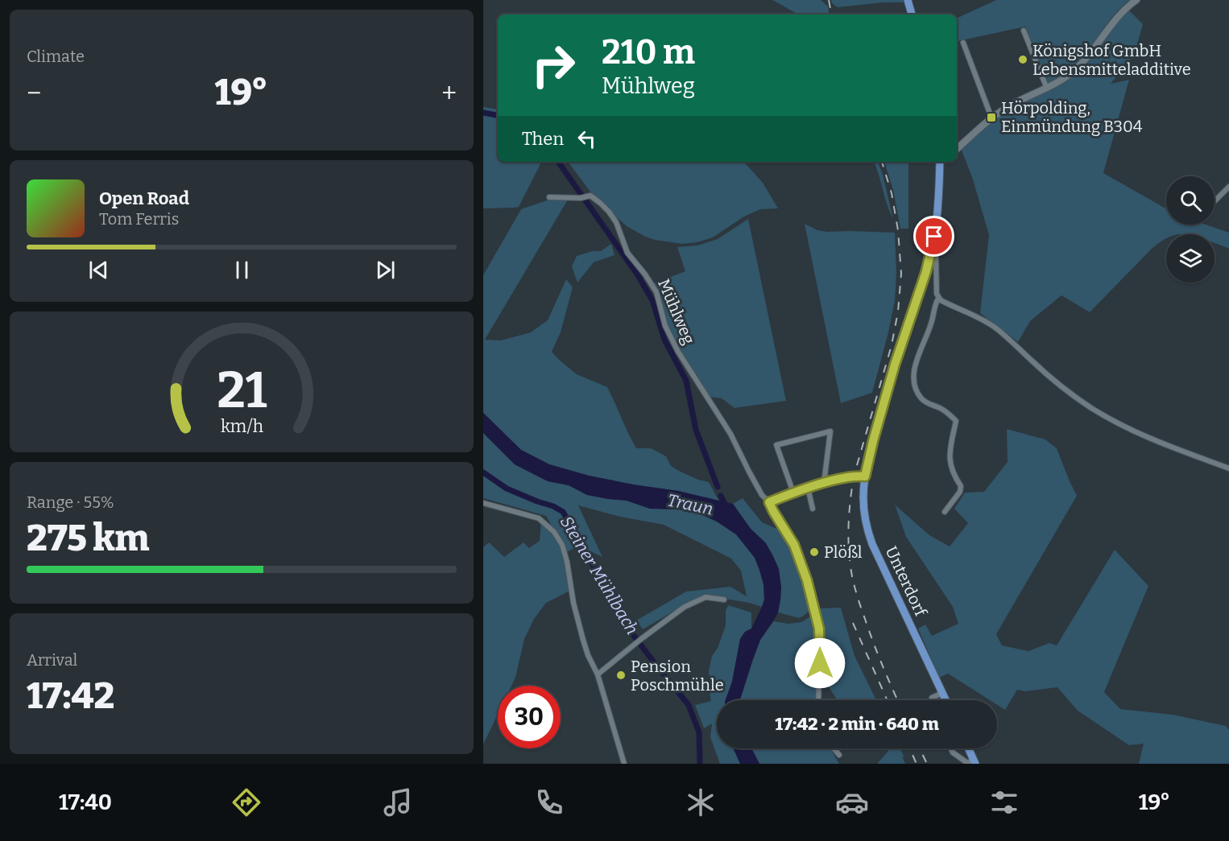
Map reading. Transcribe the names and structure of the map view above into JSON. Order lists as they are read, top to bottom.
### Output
{
  "streets": {
    "main road": ["Unterdorf"],
    "street": ["Mühlweg"]
  },
  "water": ["Traun", "Steiner Mühlbach"],
  "places": {
    "other": ["Königshof GmbH Lebensmitteladditive", "Plößl", "Pension Poschmühle"],
    "transit": ["Hörpolding, Einmündung B304"]
  },
  "page": {
    "tile": [
      "Climate",
      ["Range · 55%", "275 km"],
      ["Arrival", "17:42"]
    ],
    "turn": ["210 m", "Mühlweg"],
    "heat": ["−", "19°", "+"],
    "then": "Then",
    "song": ["Open Road", "Tom Ferris"],
    "limit": "30",
    "trip": "17:42 · 2 min · 640 m",
    "tabs": ["17:40", "19°"],
    "gauge": ["21", "km/h"]
  }
}
